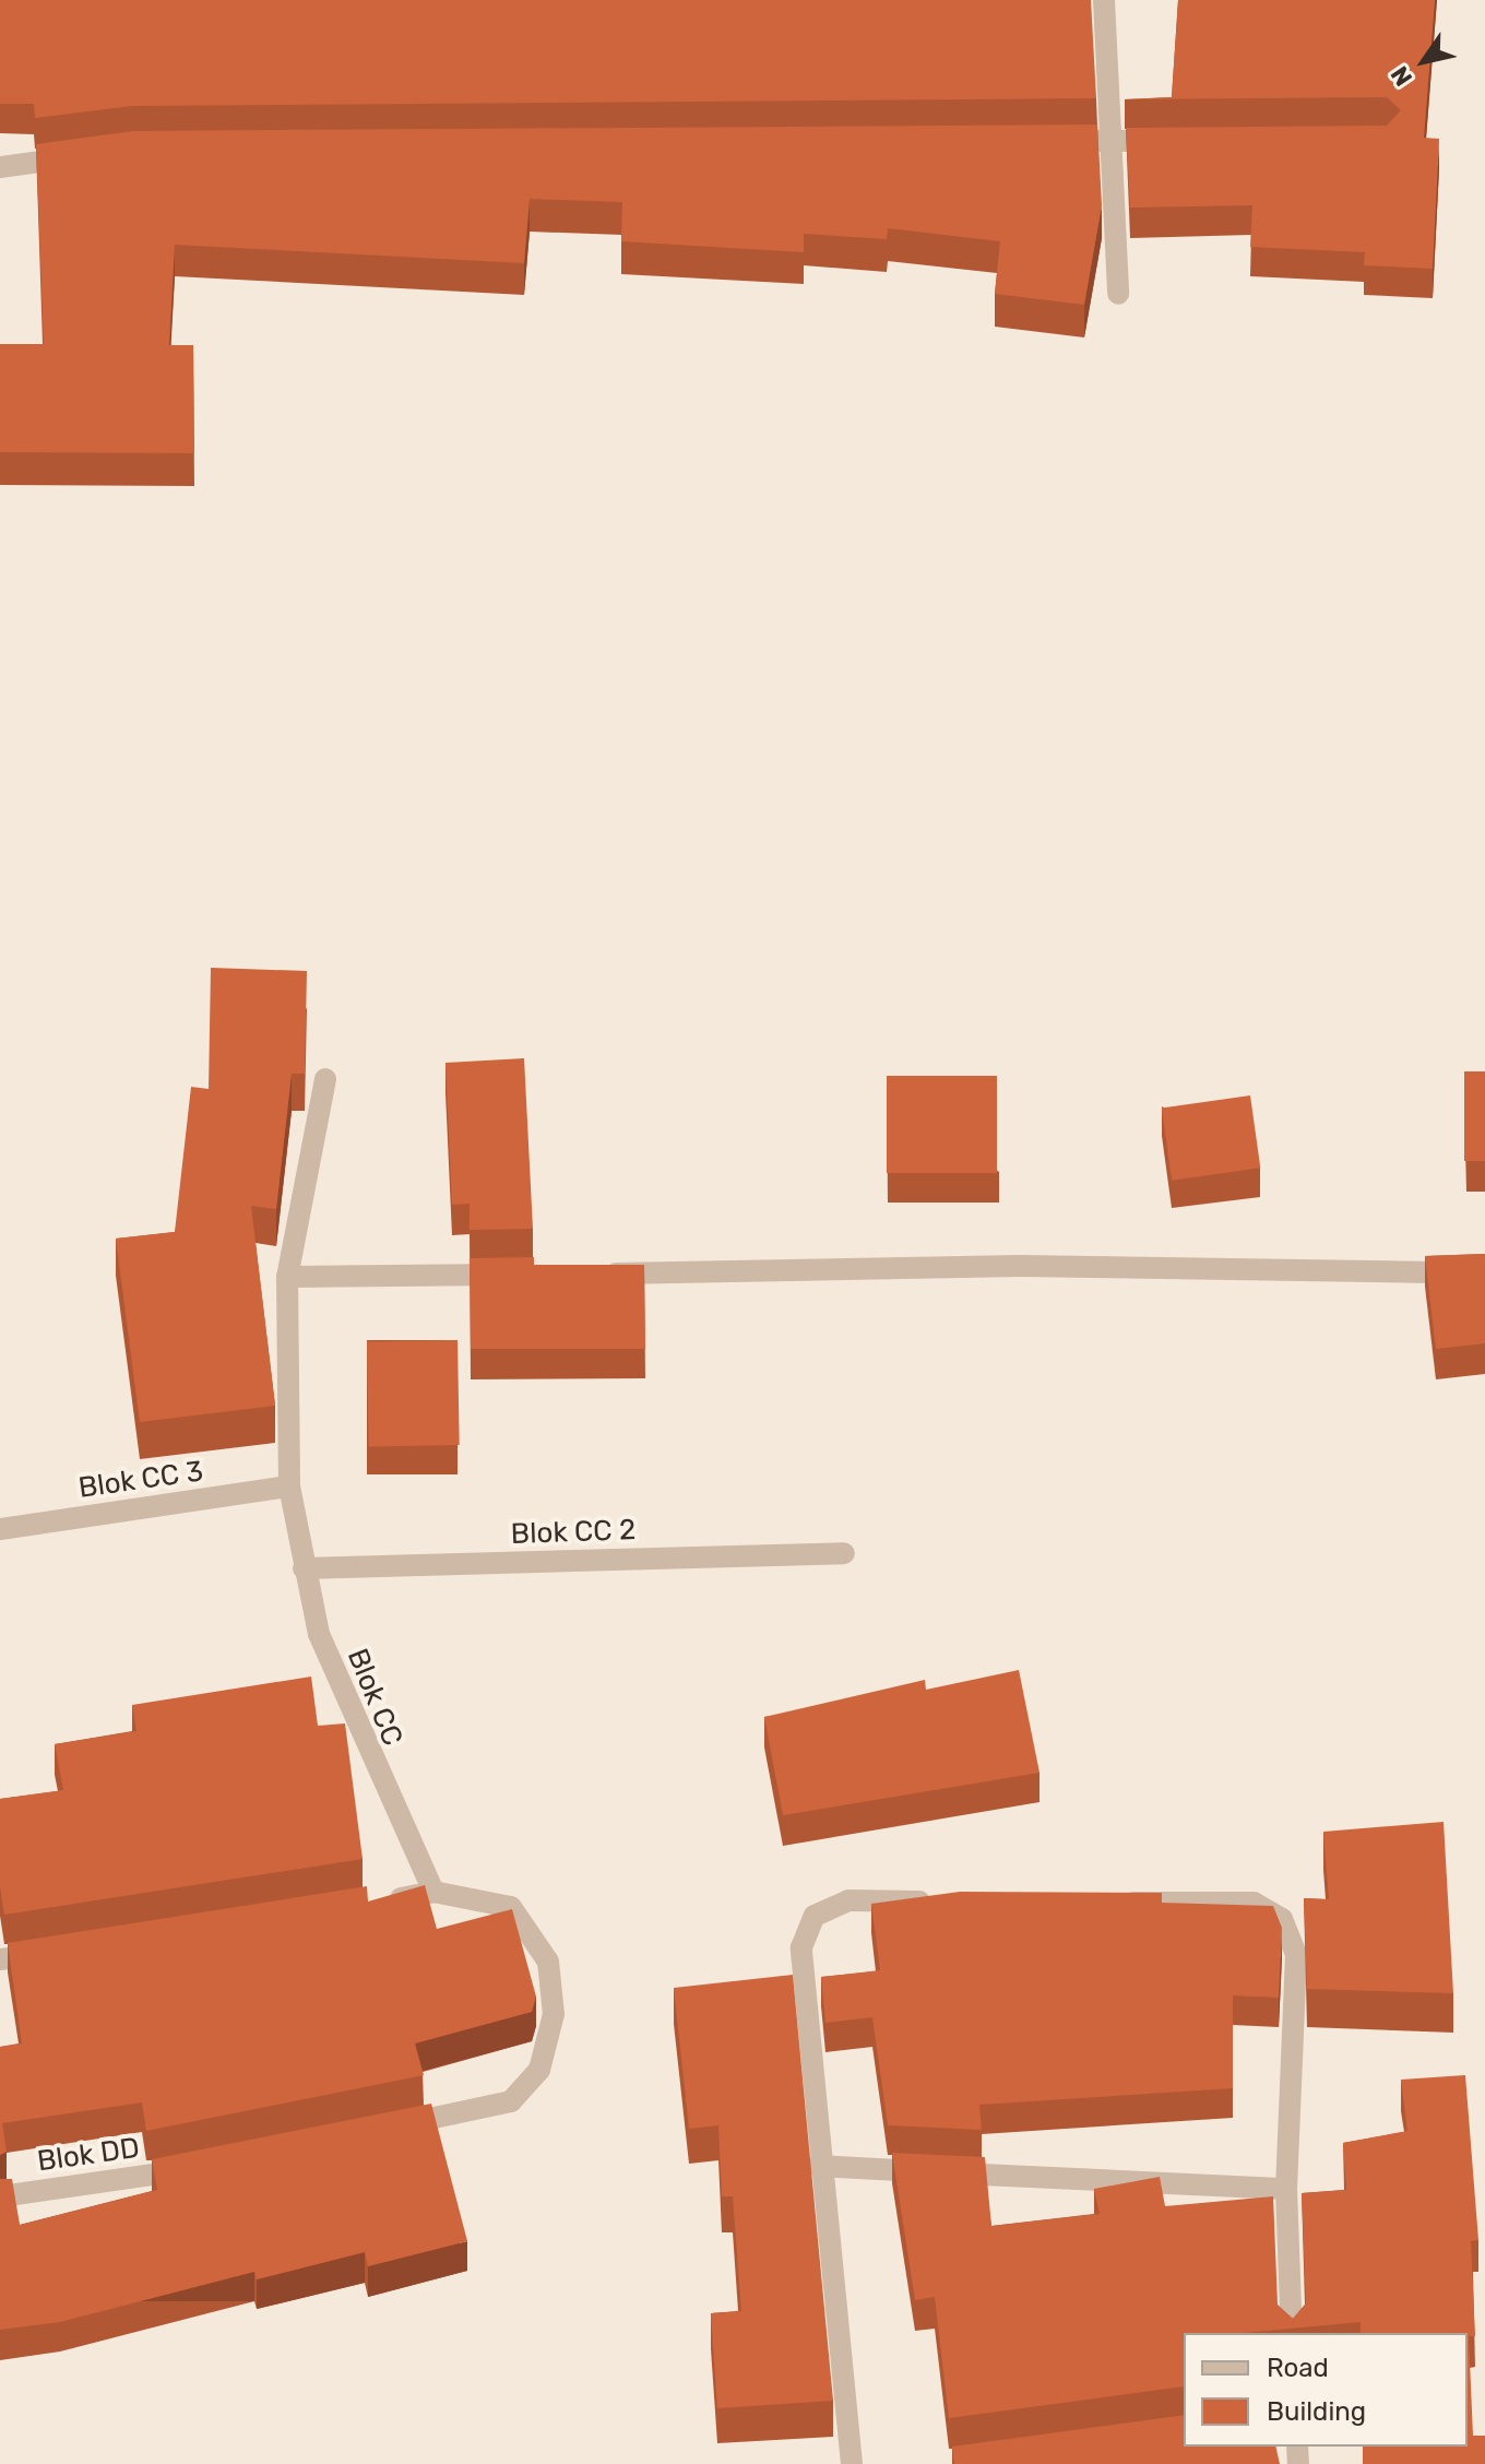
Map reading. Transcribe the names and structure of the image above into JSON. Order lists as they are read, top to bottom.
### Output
{
  "streets": {
    "street": [
      "Blok CC 3",
      "Blok CC 2",
      "Blok CC",
      "Blok DD"
    ]
  },
  "crossings": [
    ["Blok CC 3", "Blok CC"],
    ["Blok CC 2", "Blok CC"]
  ],
  "legend": ["Road", "Building"],
  "north": "bottom left"
}
